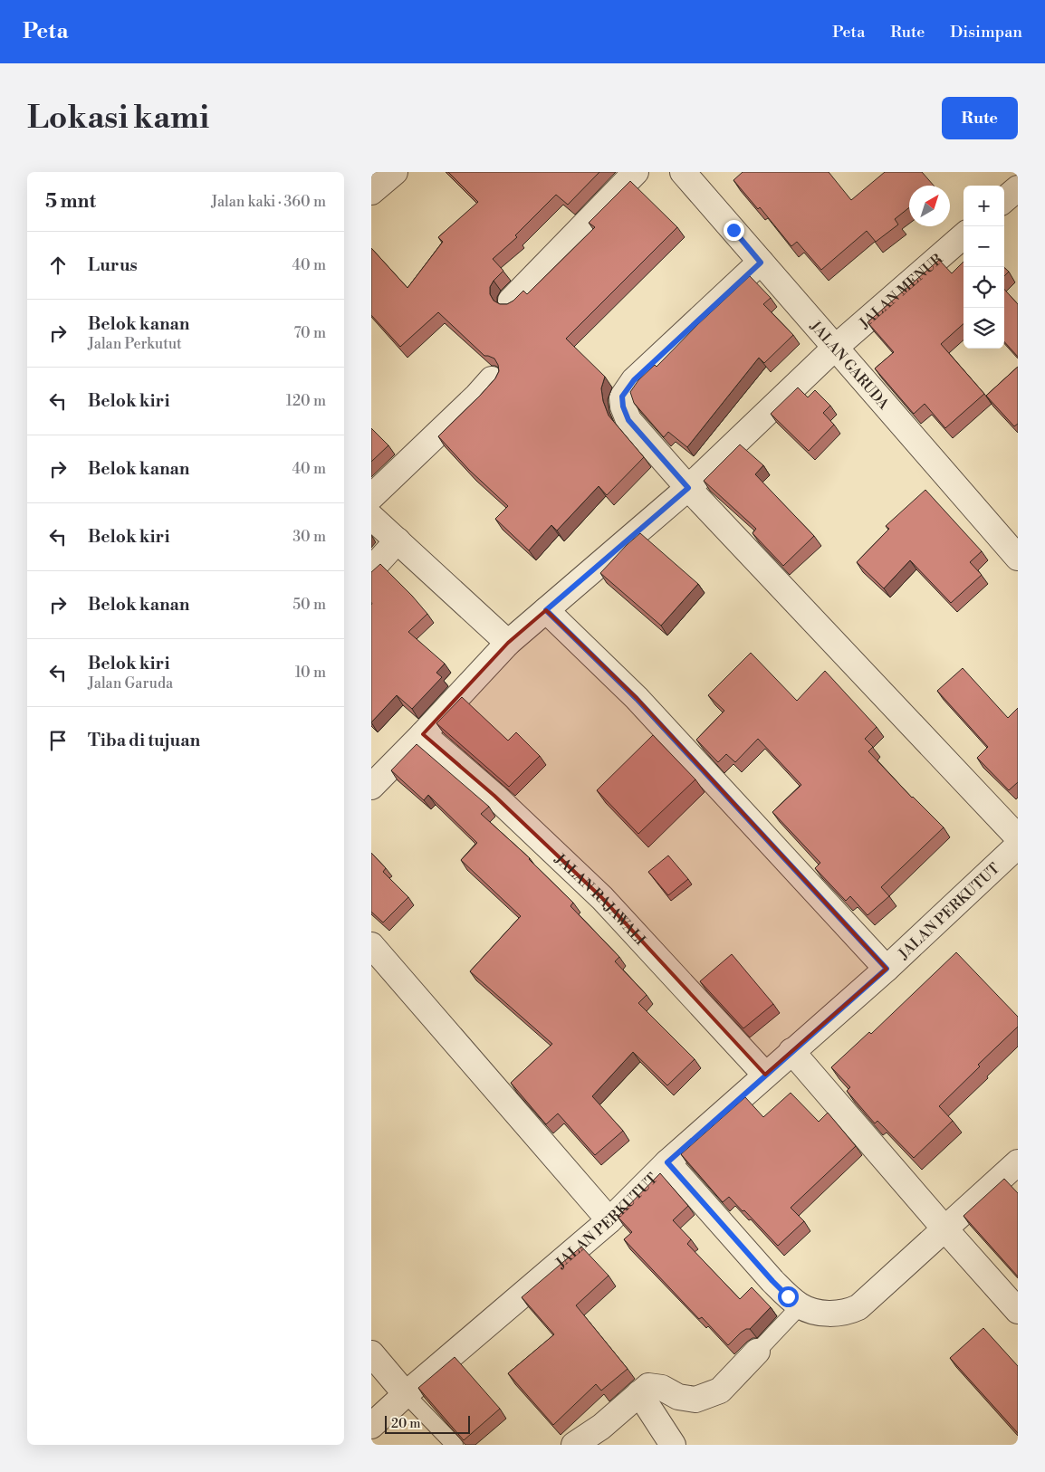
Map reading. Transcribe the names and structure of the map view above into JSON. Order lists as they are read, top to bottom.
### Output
{
  "streets": {
    "street": [
      "JALAN MENUR",
      "JALAN GARUDA",
      "JALAN RAJAWALI",
      "JALAN PERKUTUT"
    ]
  },
  "crossings": [
    ["JALAN MENUR", "JALAN GARUDA"],
    ["JALAN MENUR", "JALAN RAJAWALI"],
    ["JALAN RAJAWALI", "JALAN PERKUTUT"]
  ],
  "scale_bar": "20 m",
  "north": "top right",
  "page": {
    "header": "Peta",
    "nav": ["Peta", "Rute", "Disimpan"],
    "buttons": "Rute",
    "title": "Lokasi kami",
    "heading": ["5 mnt", "Jalan kaki · 360 m"],
    "map_buttons": ["+", "−"],
    "list": [
      ["Lurus", "40 m"],
      ["Belok kanan", "Jalan Perkutut", "70 m"],
      ["Belok kiri", "120 m"],
      ["Belok kanan", "40 m"],
      ["Belok kiri", "30 m"],
      ["Belok kanan", "50 m"],
      ["Belok kiri", "Jalan Garuda", "10 m"],
      "Tiba di tujuan"
    ],
    "scale": "20 m"
  }
}
